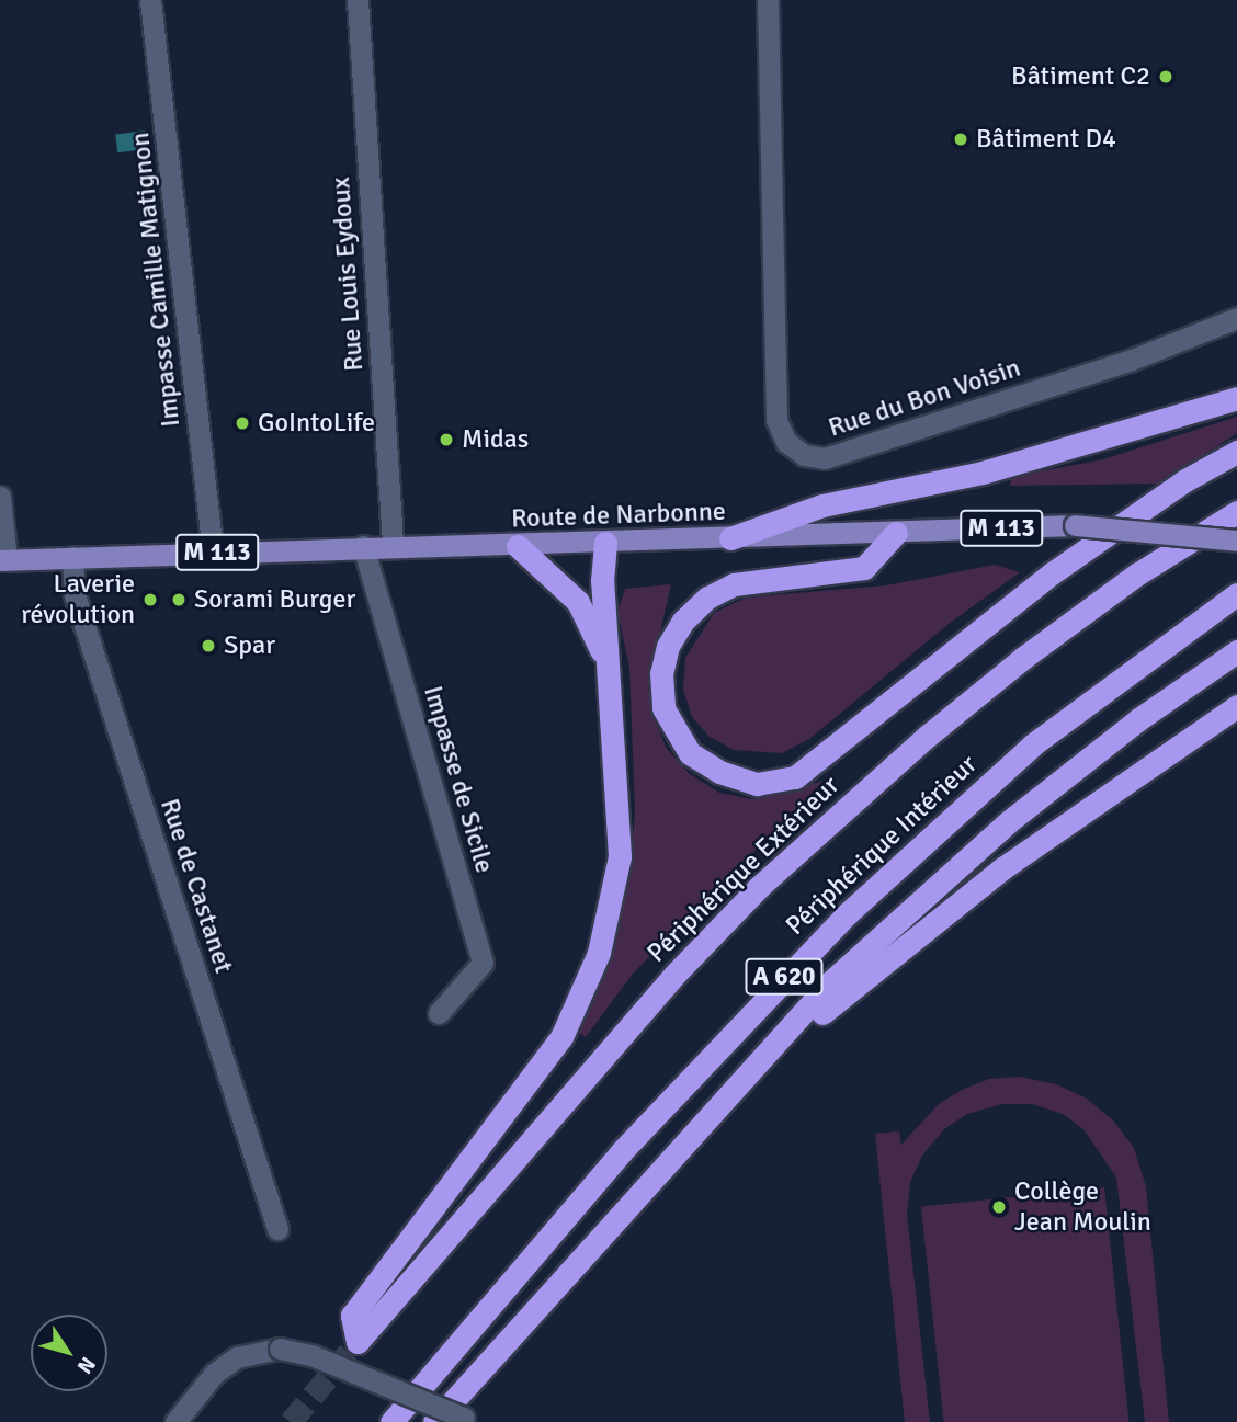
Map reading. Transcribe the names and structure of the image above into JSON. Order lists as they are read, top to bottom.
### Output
{
  "streets": {
    "highway": ["Périphérique Intérieur", "Périphérique Extérieur", "A 620"],
    "main road": ["Route de Narbonne", "M 113"],
    "street": [
      "Rue Louis Eydoux",
      "Impasse Camille Matignon",
      "Rue du Bon Voisin",
      "Impasse de Sicile",
      "Rue de Castanet"
    ]
  },
  "crossings": [
    ["Rue Louis Eydoux", "Route de Narbonne"],
    ["Impasse Camille Matignon", "Route de Narbonne"],
    ["Route de Narbonne", "Impasse de Sicile"],
    ["Route de Narbonne", "Rue de Castanet"]
  ],
  "places": [
    "Bâtiment C2",
    "Bâtiment D4",
    "GoIntoLife",
    "Midas",
    "Laverie révolution",
    "Sorami Burger",
    "Spar",
    "Collège Jean Moulin"
  ],
  "north": "bottom right"
}
